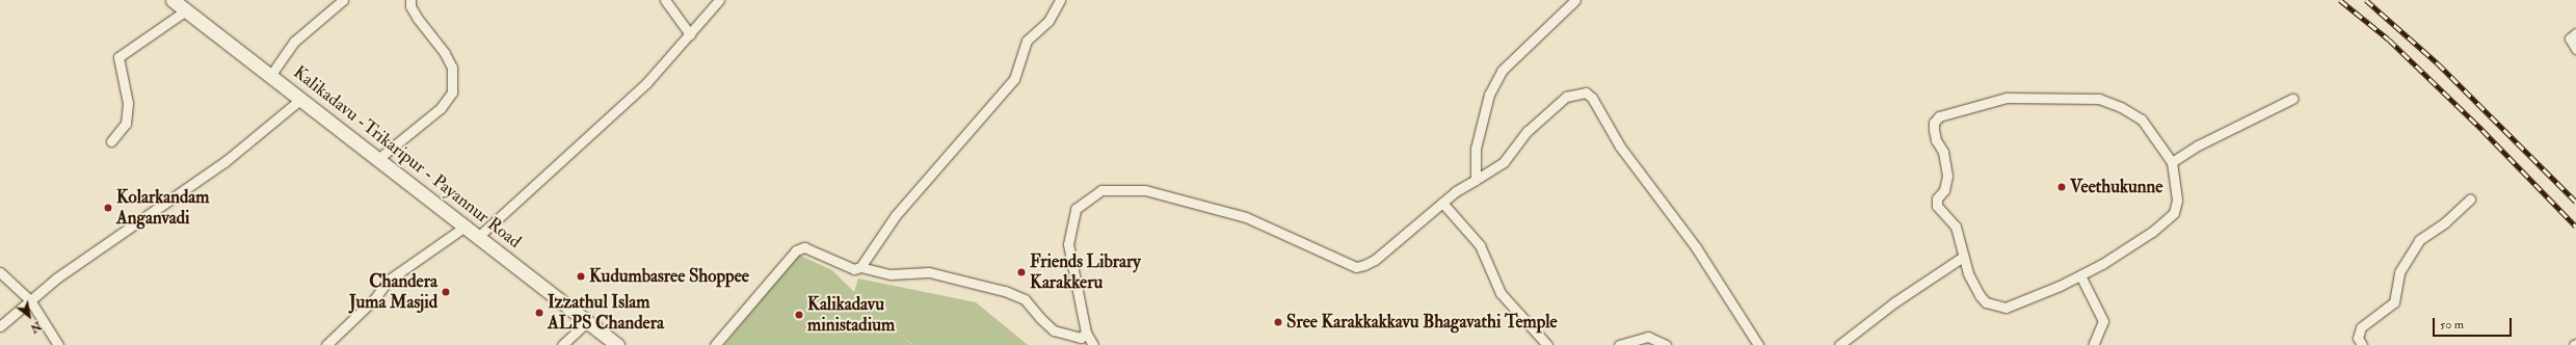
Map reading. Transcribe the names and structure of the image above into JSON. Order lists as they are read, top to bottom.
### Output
{
  "streets": {
    "main road": ["Kalikadavu -Trikaripur - Payannur Road"]
  },
  "places": [
    "Veethukunne",
    "Kolarkandam Anganvadi",
    "Friends Library Karakkeru",
    "Kudumbasree Shoppee",
    "Chandera Juma Masjid",
    "Izzathul Islam ALPS Chandera",
    "Kalikadavu ministadium",
    "Sree Karakkakkavu Bhagavathi Temple"
  ],
  "scale_bar": "50 m",
  "north": "bottom right"
}
